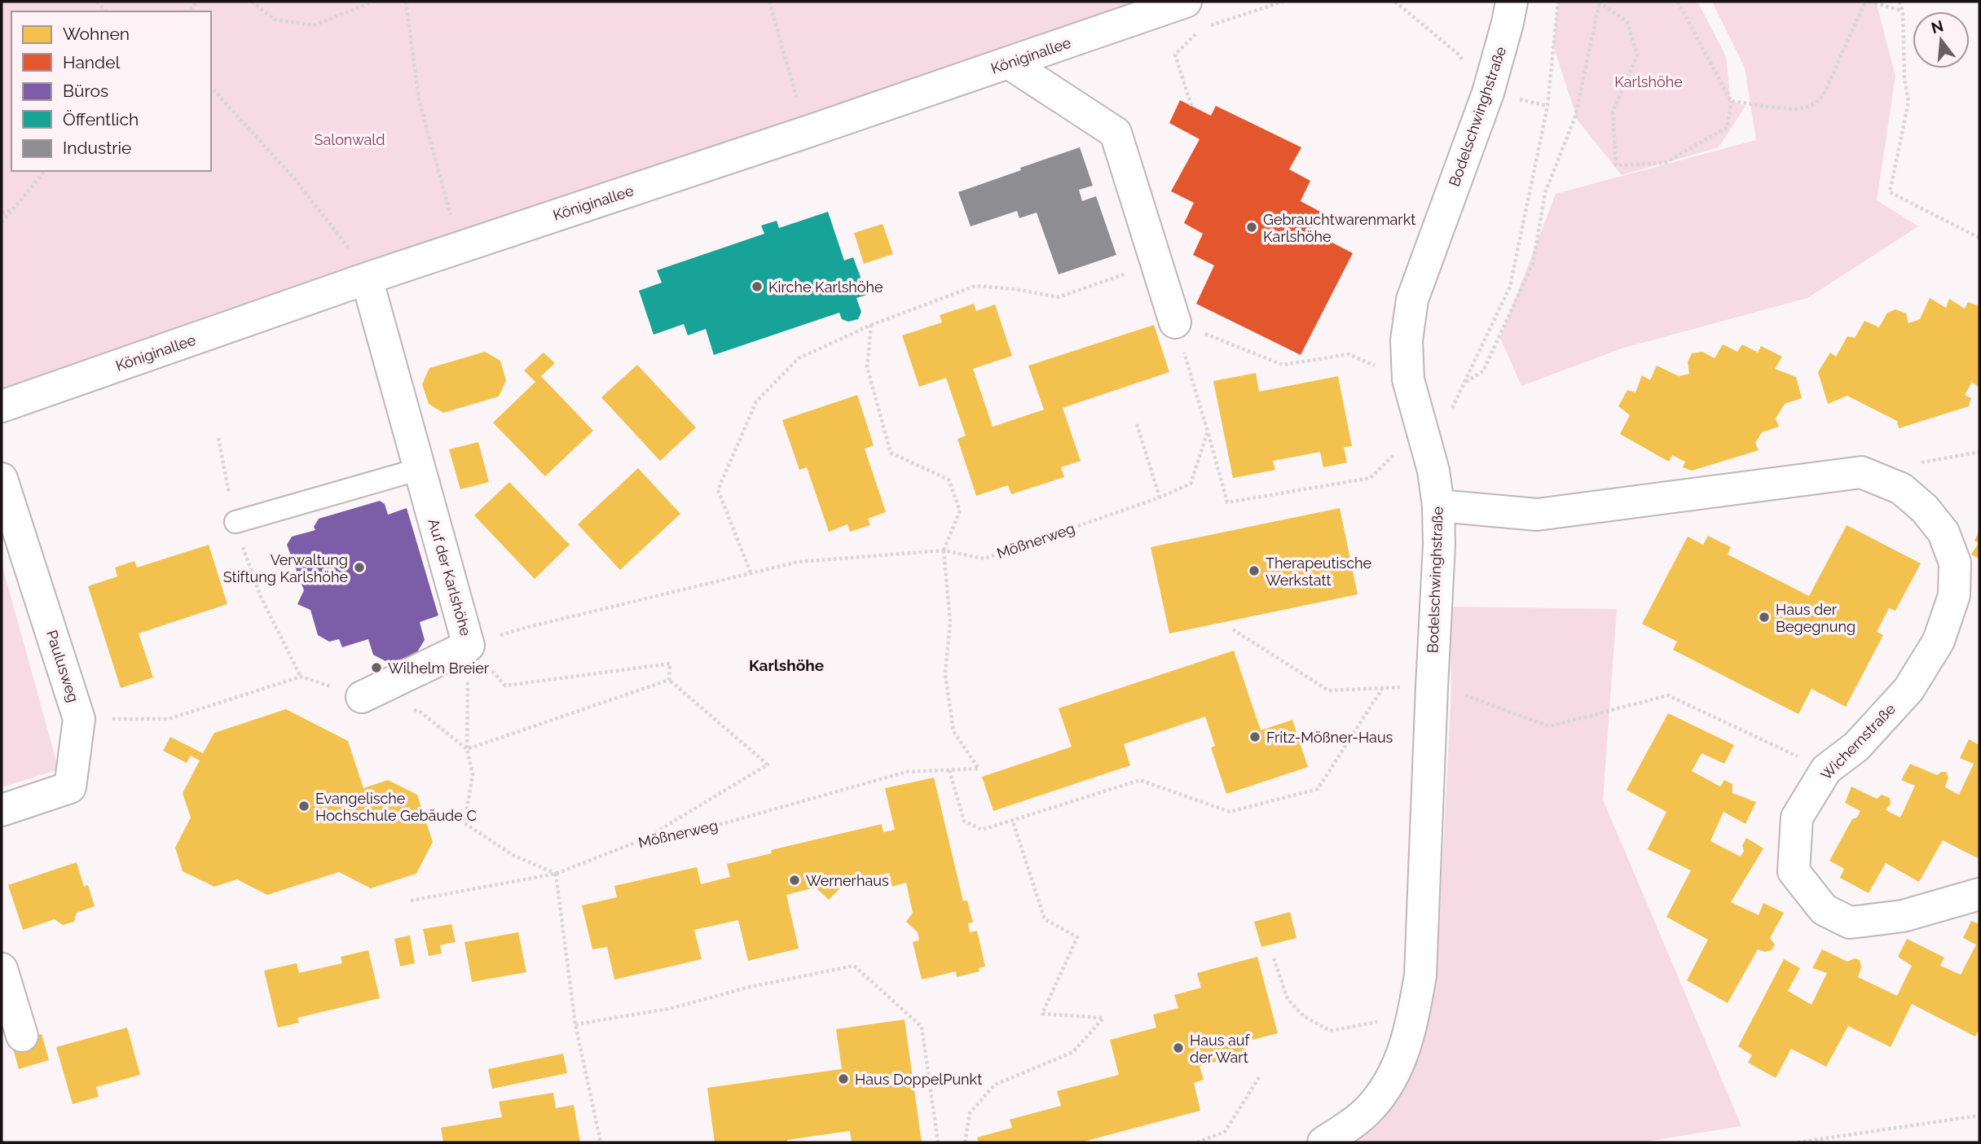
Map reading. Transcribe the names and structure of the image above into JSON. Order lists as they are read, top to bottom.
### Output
{
  "streets": {
    "street": [
      "Königinallee",
      "Bodelschwinghstraße",
      "Auf der Karlshöhe",
      "Paulusweg",
      "Wichernstraße"
    ],
    "path": ["Mößnerweg"]
  },
  "crossings": [
    ["Königinallee", "Auf der Karlshöhe"],
    ["Bodelschwinghstraße", "Wichernstraße"]
  ],
  "districts": ["Karlshöhe"],
  "parks": ["Karlshöhe", "Salonwald"],
  "places": [
    "Gebrauchtwarenmarkt Karlshöhe",
    "Kirche Karlshöhe",
    "Verwaltung Stiftung Karlshöhe",
    "Therapeutische Werkstatt",
    "Haus der Begegnung",
    "Wilhelm Breier",
    "Fritz-Mößner-Haus",
    "Evangelische Hochschule Gebäude C",
    "Wernerhaus",
    "Haus auf der Wart",
    "Haus DoppelPunkt"
  ],
  "legend": [
    "Wohnen",
    "Handel",
    "Büros",
    "Öffentlich",
    "Industrie"
  ],
  "north": "top"
}
